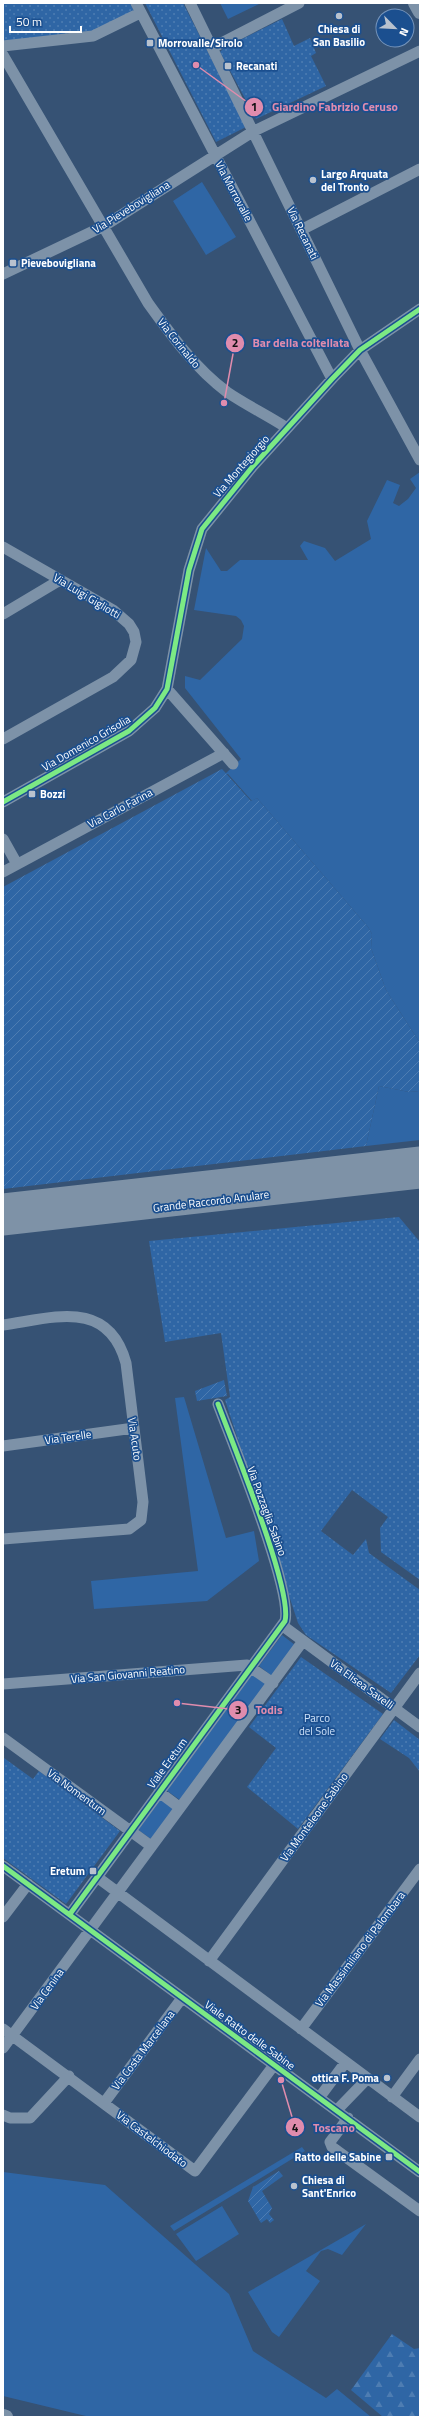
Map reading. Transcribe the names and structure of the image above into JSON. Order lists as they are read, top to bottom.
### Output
{
  "streets": {
    "highway": ["Grande Raccordo Anulare"],
    "street": [
      "Via Morrovalle",
      "Via Pievebovigliana",
      "Via Recanati",
      "Via Corinaldo",
      "Via Montegiorgio",
      "Via Luigi Gigliotti",
      "Via Domenico Grisolia",
      "Via Carlo Farina",
      "Via Terelle",
      "Via Acuto",
      "Via Pozzaglia Sabino",
      "Via San Giovanni Reatino",
      "Via Elisea Savelli",
      "Viale Eretum",
      "Via Nomentum",
      "Via Monteleone Sabino",
      "Via Massimiliano di Palombara",
      "Via Cenina",
      "Viale Ratto delle Sabine",
      "Via Costa Marcellana",
      "Via Castelchiodato"
    ]
  },
  "crossings": [
    ["Via Morrovalle", "Via Pievebovigliana"],
    ["Via Morrovalle", "Via Montegiorgio"],
    ["Via Pievebovigliana", "Via Recanati"],
    ["Via Pievebovigliana", "Via Corinaldo"],
    ["Via Recanati", "Via Montegiorgio"],
    ["Via Corinaldo", "Via Montegiorgio"],
    ["Via Montegiorgio", "Via Domenico Grisolia"],
    ["Via Terelle", "Via Acuto"],
    ["Via Pozzaglia Sabino", "Via Elisea Savelli"],
    ["Via Pozzaglia Sabino", "Viale Eretum"],
    ["Via San Giovanni Reatino", "Viale Eretum"],
    ["Via Elisea Savelli", "Viale Eretum"],
    ["Via Elisea Savelli", "Via Monteleone Sabino"],
    ["Viale Eretum", "Via Nomentum"],
    ["Viale Eretum", "Viale Ratto delle Sabine"],
    ["Via Cenina", "Viale Ratto delle Sabine"],
    ["Via Cenina", "Via Castelchiodato"],
    ["Viale Ratto delle Sabine", "Via Costa Marcellana"],
    ["Viale Ratto delle Sabine", "Via Castelchiodato"],
    ["Via Costa Marcellana", "Via Castelchiodato"]
  ],
  "parks": ["Parco del Sole"],
  "places": {
    "other": [
      "Chiesa di San Basilio",
      "Giardino Fabrizio Ceruso",
      "Largo Arquata del Tronto",
      "Bar della coltellata",
      "Todis",
      "ottica F. Poma",
      "Toscano",
      "Chiesa di Sant'Enrico"
    ],
    "transit": [
      "Morrovalle/Sirolo",
      "Recanati",
      "Pievebovigliana",
      "Bozzi",
      "Eretum",
      "Ratto delle Sabine"
    ]
  },
  "scale_bar": "50 m",
  "north": "bottom right"
}
